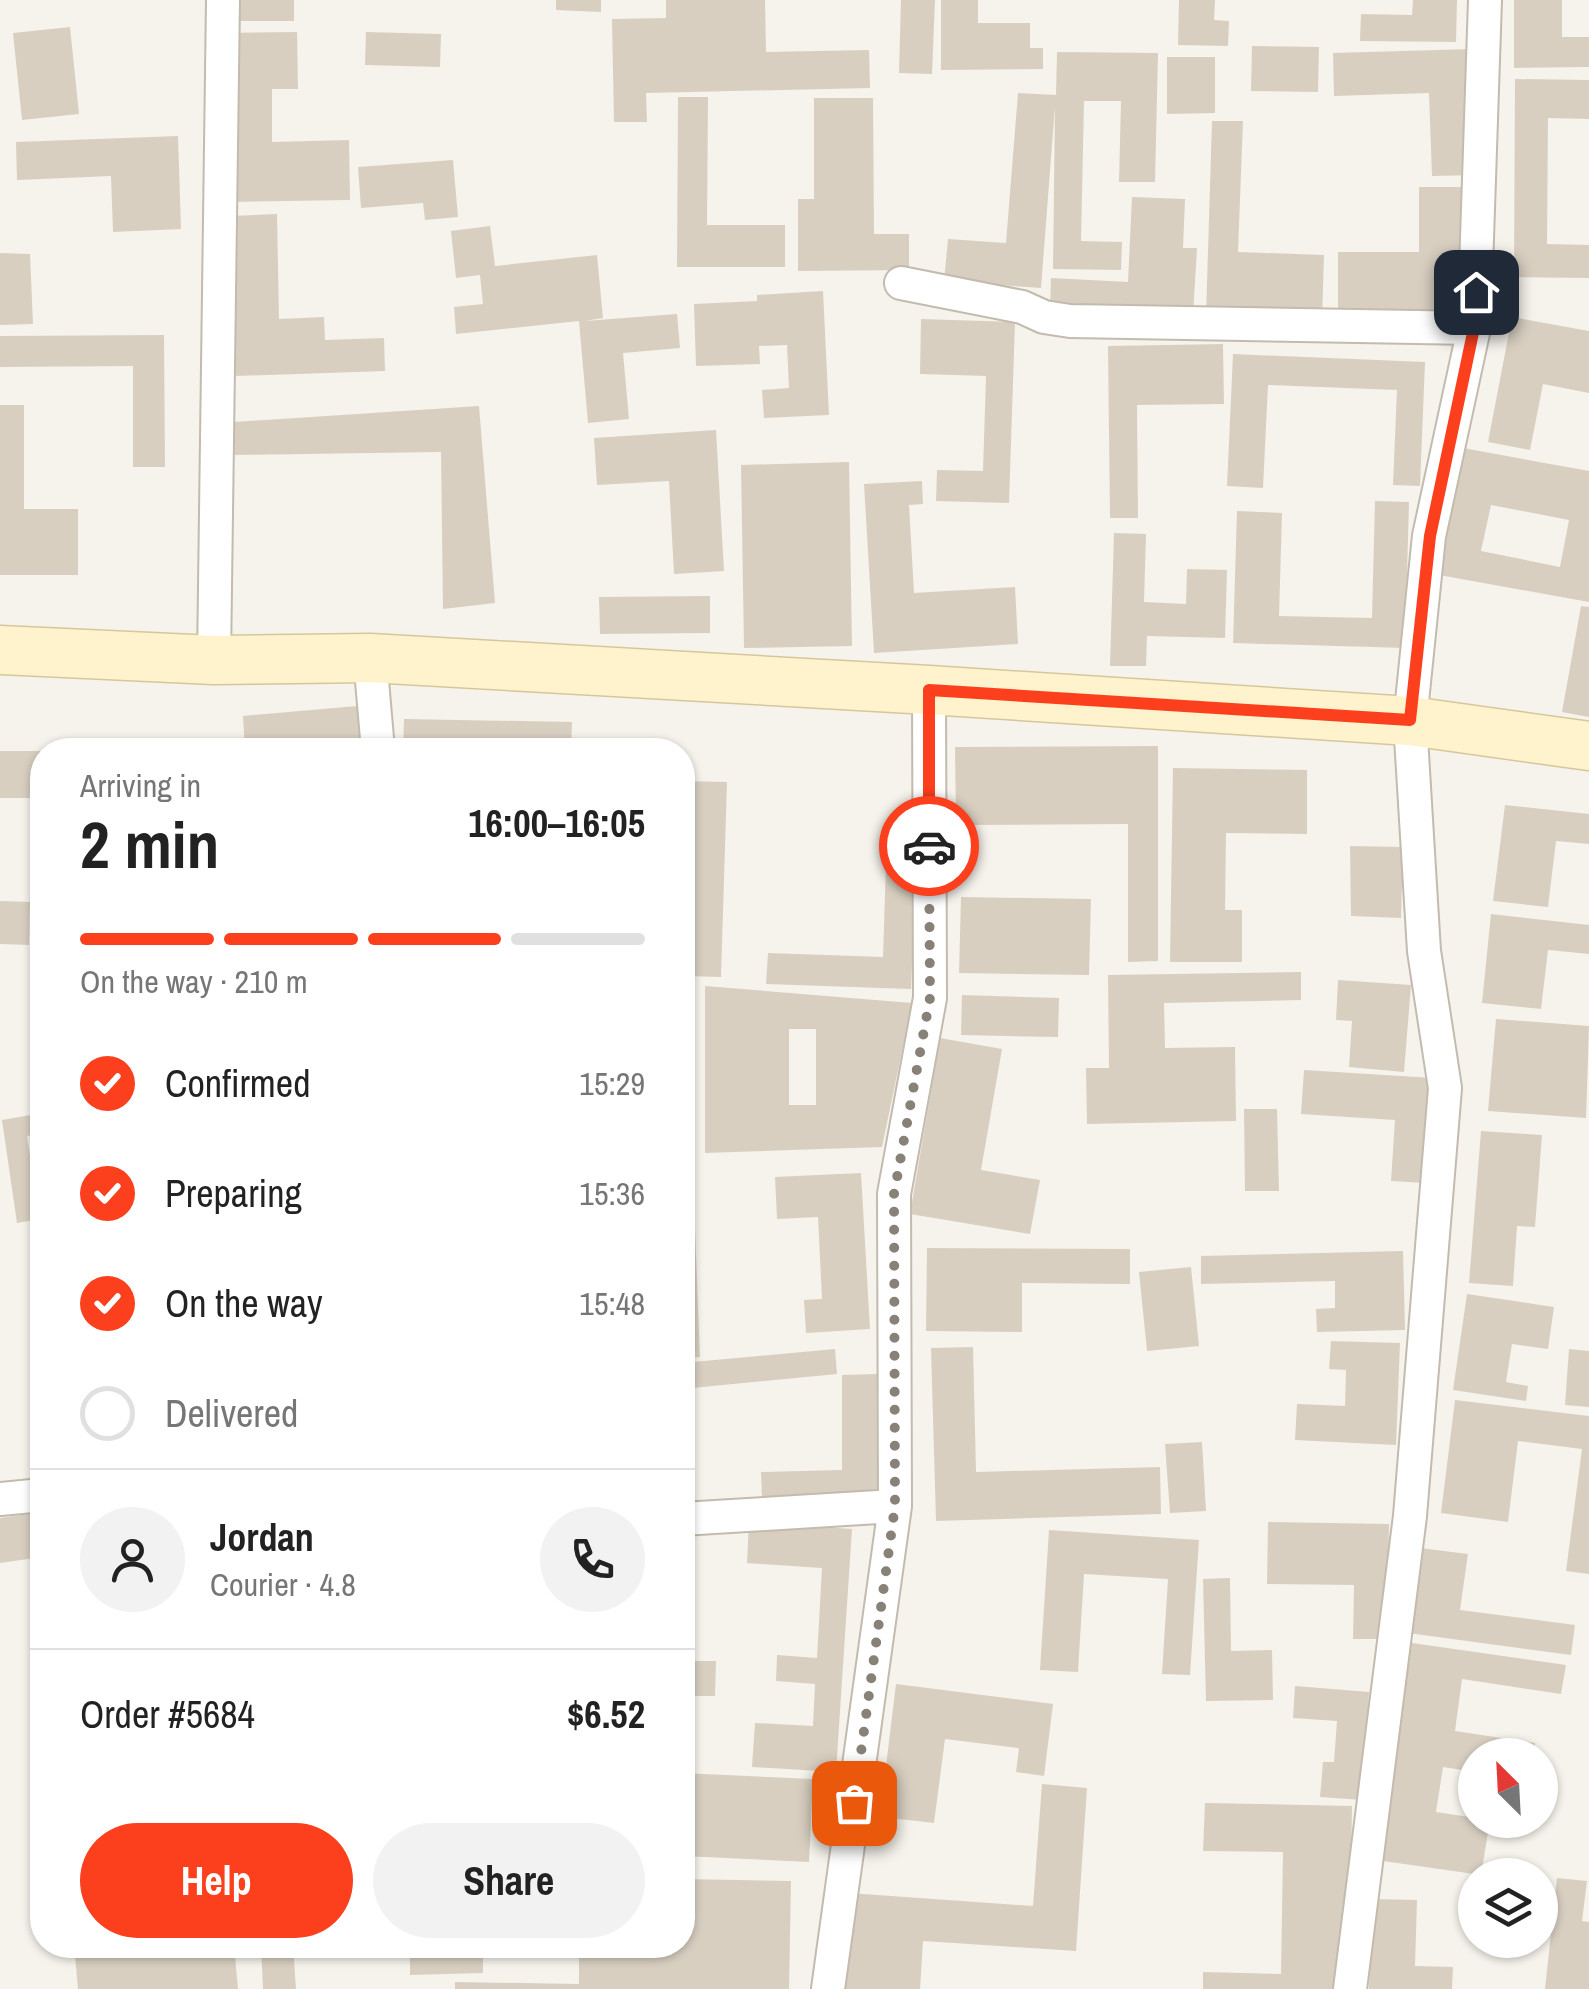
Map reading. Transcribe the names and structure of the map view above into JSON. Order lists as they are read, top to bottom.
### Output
{
  "north": "top left",
  "page": {
    "heading": ["2 min", "Arriving in", "16:00–16:05"],
    "panel": [
      "Jordan",
      "Courier · 4.8",
      "Order #5684",
      "$6.52"
    ],
    "bar": "On the way · 210 m",
    "list": [
      ["Confirmed", "15:29"],
      ["Preparing", "15:36"],
      ["On the way", "15:48"],
      "Delivered"
    ],
    "buttons": ["Help", "Share"]
  }
}
